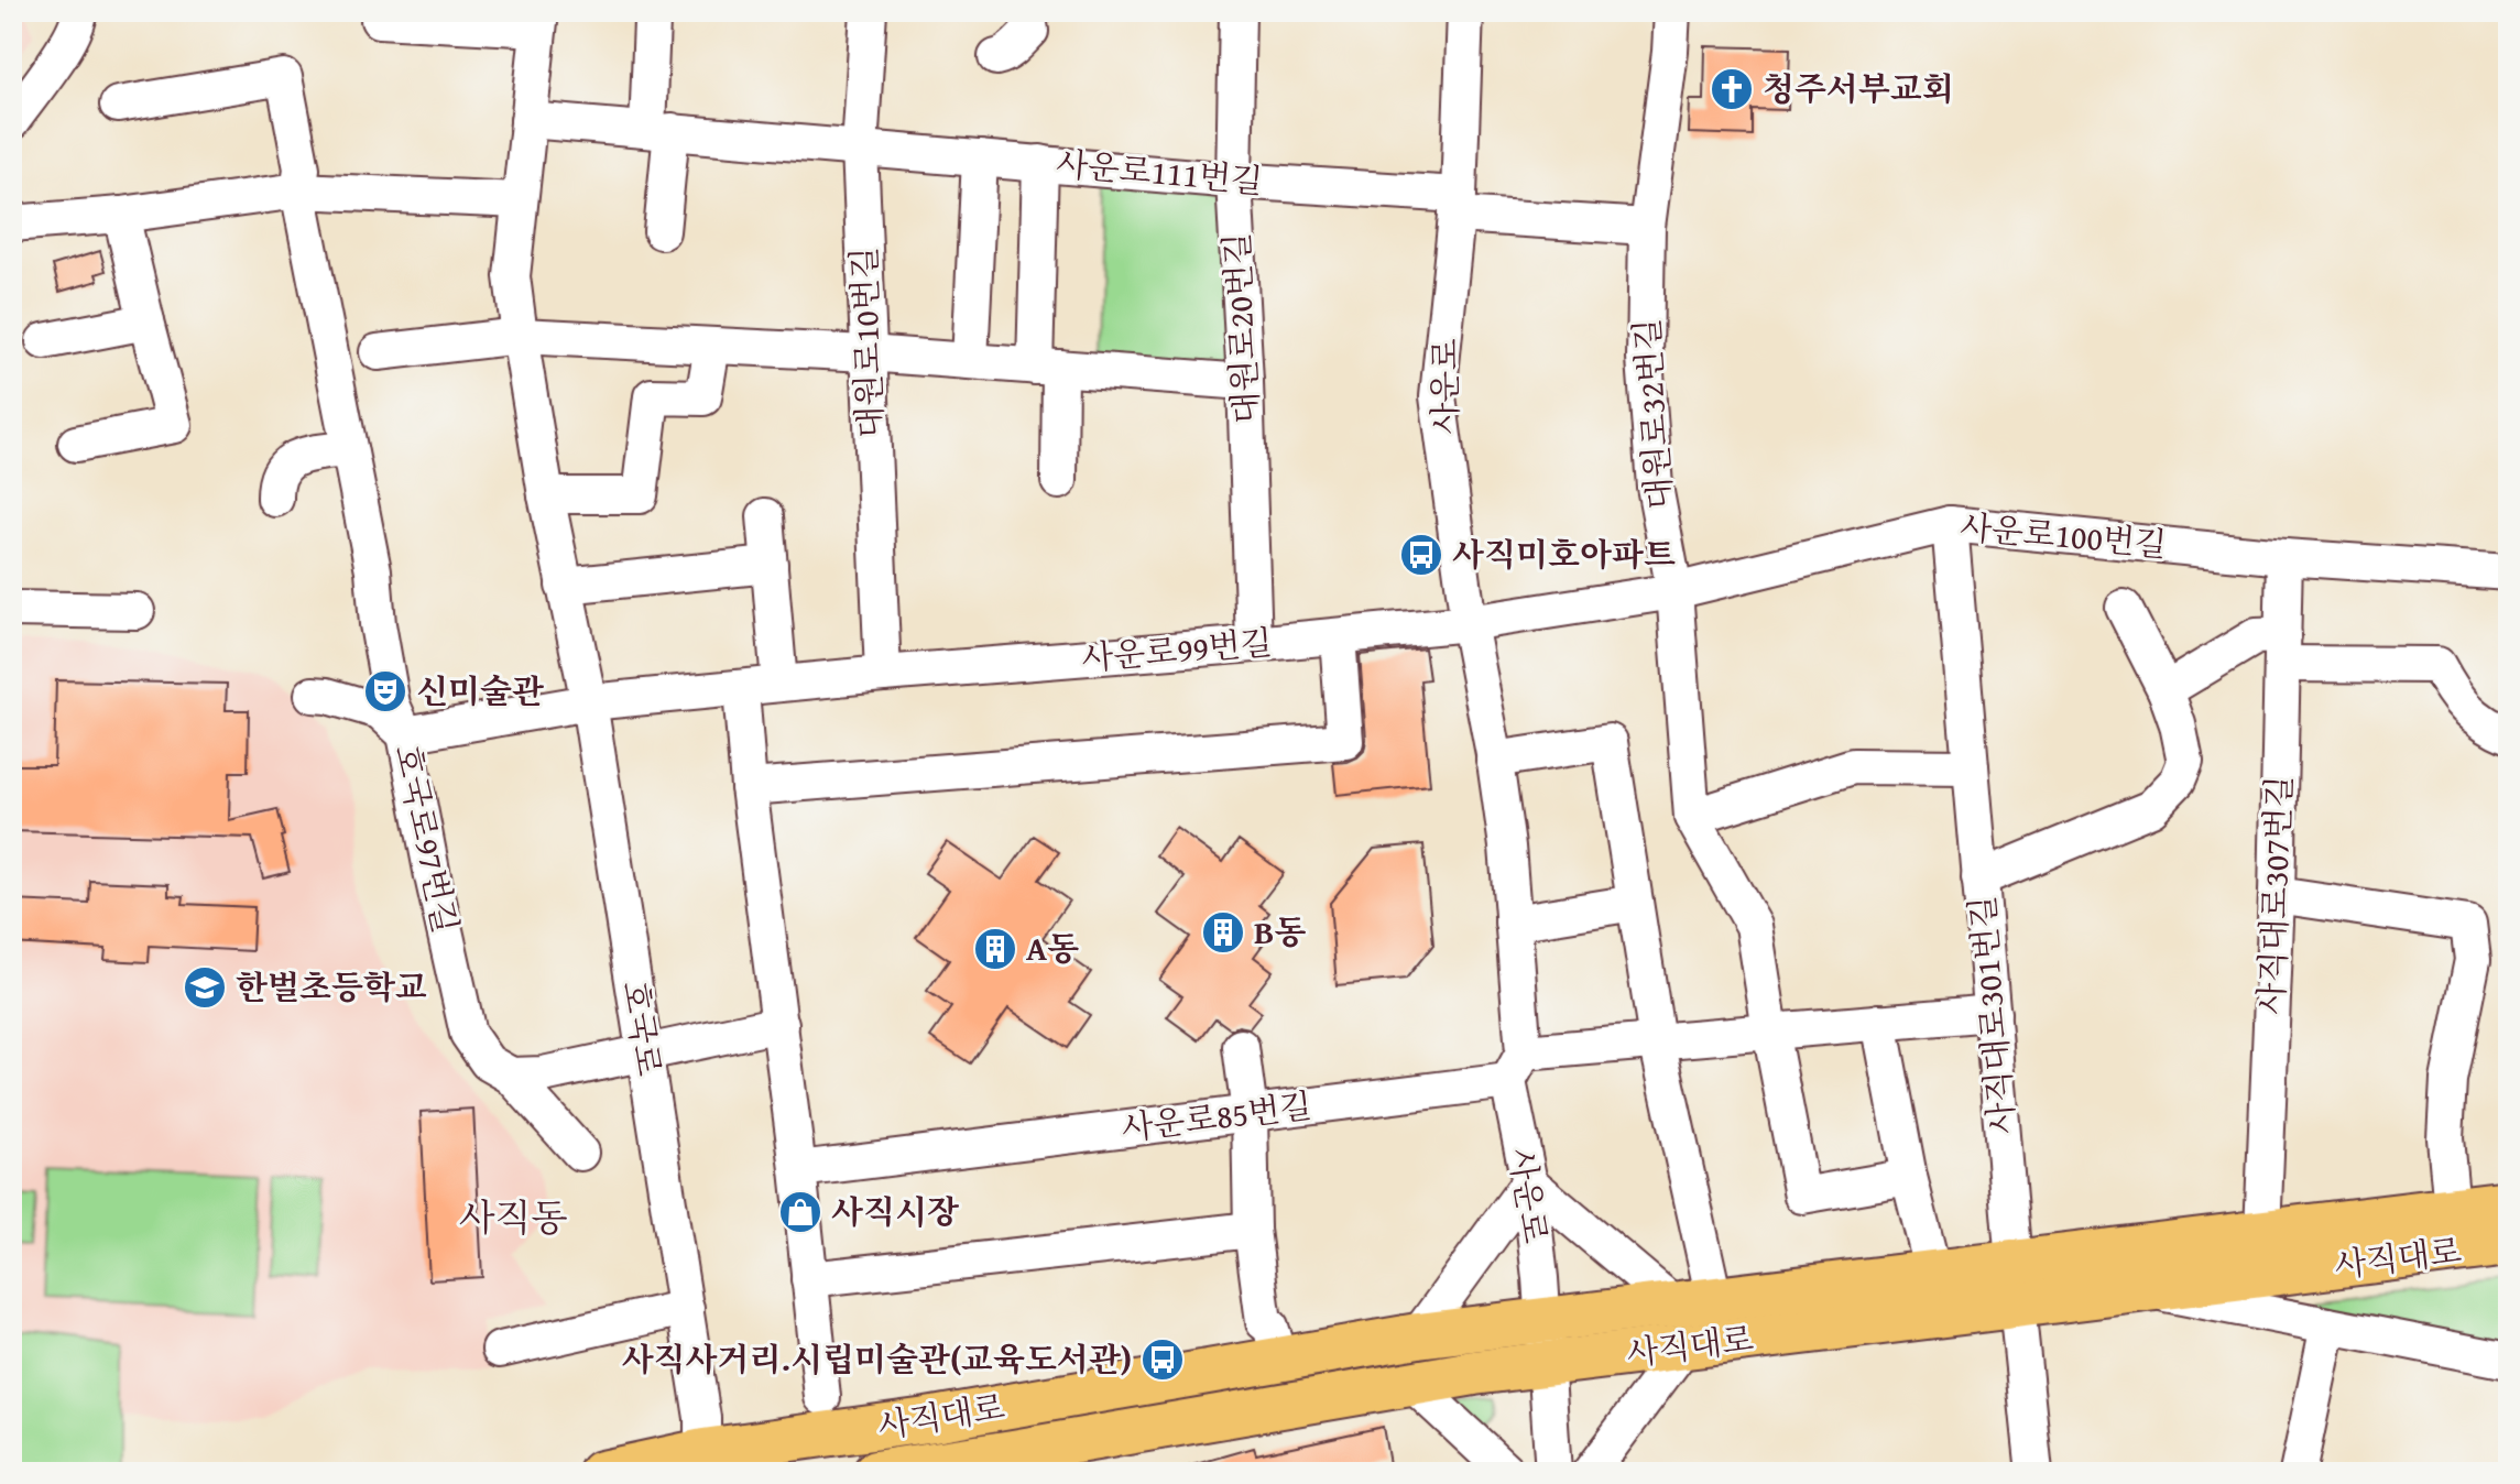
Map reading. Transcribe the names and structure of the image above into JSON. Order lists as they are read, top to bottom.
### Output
{
  "streets": {
    "main road": ["사직대로"],
    "street": [
      "사운로111번길",
      "대원로20번길",
      "대원로10번길",
      "사운로",
      "대원로32번길",
      "사운로100번길",
      "사운로99번길",
      "호국로97번길",
      "사직대로307번길",
      "사직대로301번길",
      "호국로",
      "사운로85번길"
    ]
  },
  "crossings": [
    ["사운로111번길", "대원로20번길"],
    ["사운로111번길", "대원로10번길"],
    ["사운로111번길", "사운로"],
    ["사운로111번길", "대원로32번길"],
    ["사운로111번길", "호국로"],
    ["대원로20번길", "사운로99번길"],
    ["대원로10번길", "사운로99번길"],
    ["사운로", "사운로100번길"],
    ["사운로", "사운로99번길"],
    ["사운로", "사운로85번길"],
    ["사운로", "사직대로"],
    ["대원로32번길", "사운로100번길"],
    ["대원로32번길", "사운로85번길"],
    ["사운로100번길", "사운로99번길"],
    ["사운로100번길", "사직대로307번길"],
    ["사운로100번길", "사직대로301번길"],
    ["사운로99번길", "호국로97번길"],
    ["사운로99번길", "호국로"],
    ["사직대로307번길", "사직대로"],
    ["사직대로301번길", "사운로85번길"],
    ["사직대로301번길", "사직대로"],
    ["호국로", "사직대로"],
    ["사운로85번길", "사직대로"]
  ],
  "districts": ["사직동"],
  "places": {
    "church": ["청주서부교회"],
    "bus stop": ["사직미호아파트", "사직사거리.시립미술관(교육도서관)"],
    "theatre": ["신미술관"],
    "building": ["B동", "A동"],
    "school or university": ["한벌초등학교"],
    "shop": ["사직시장"]
  }
}
